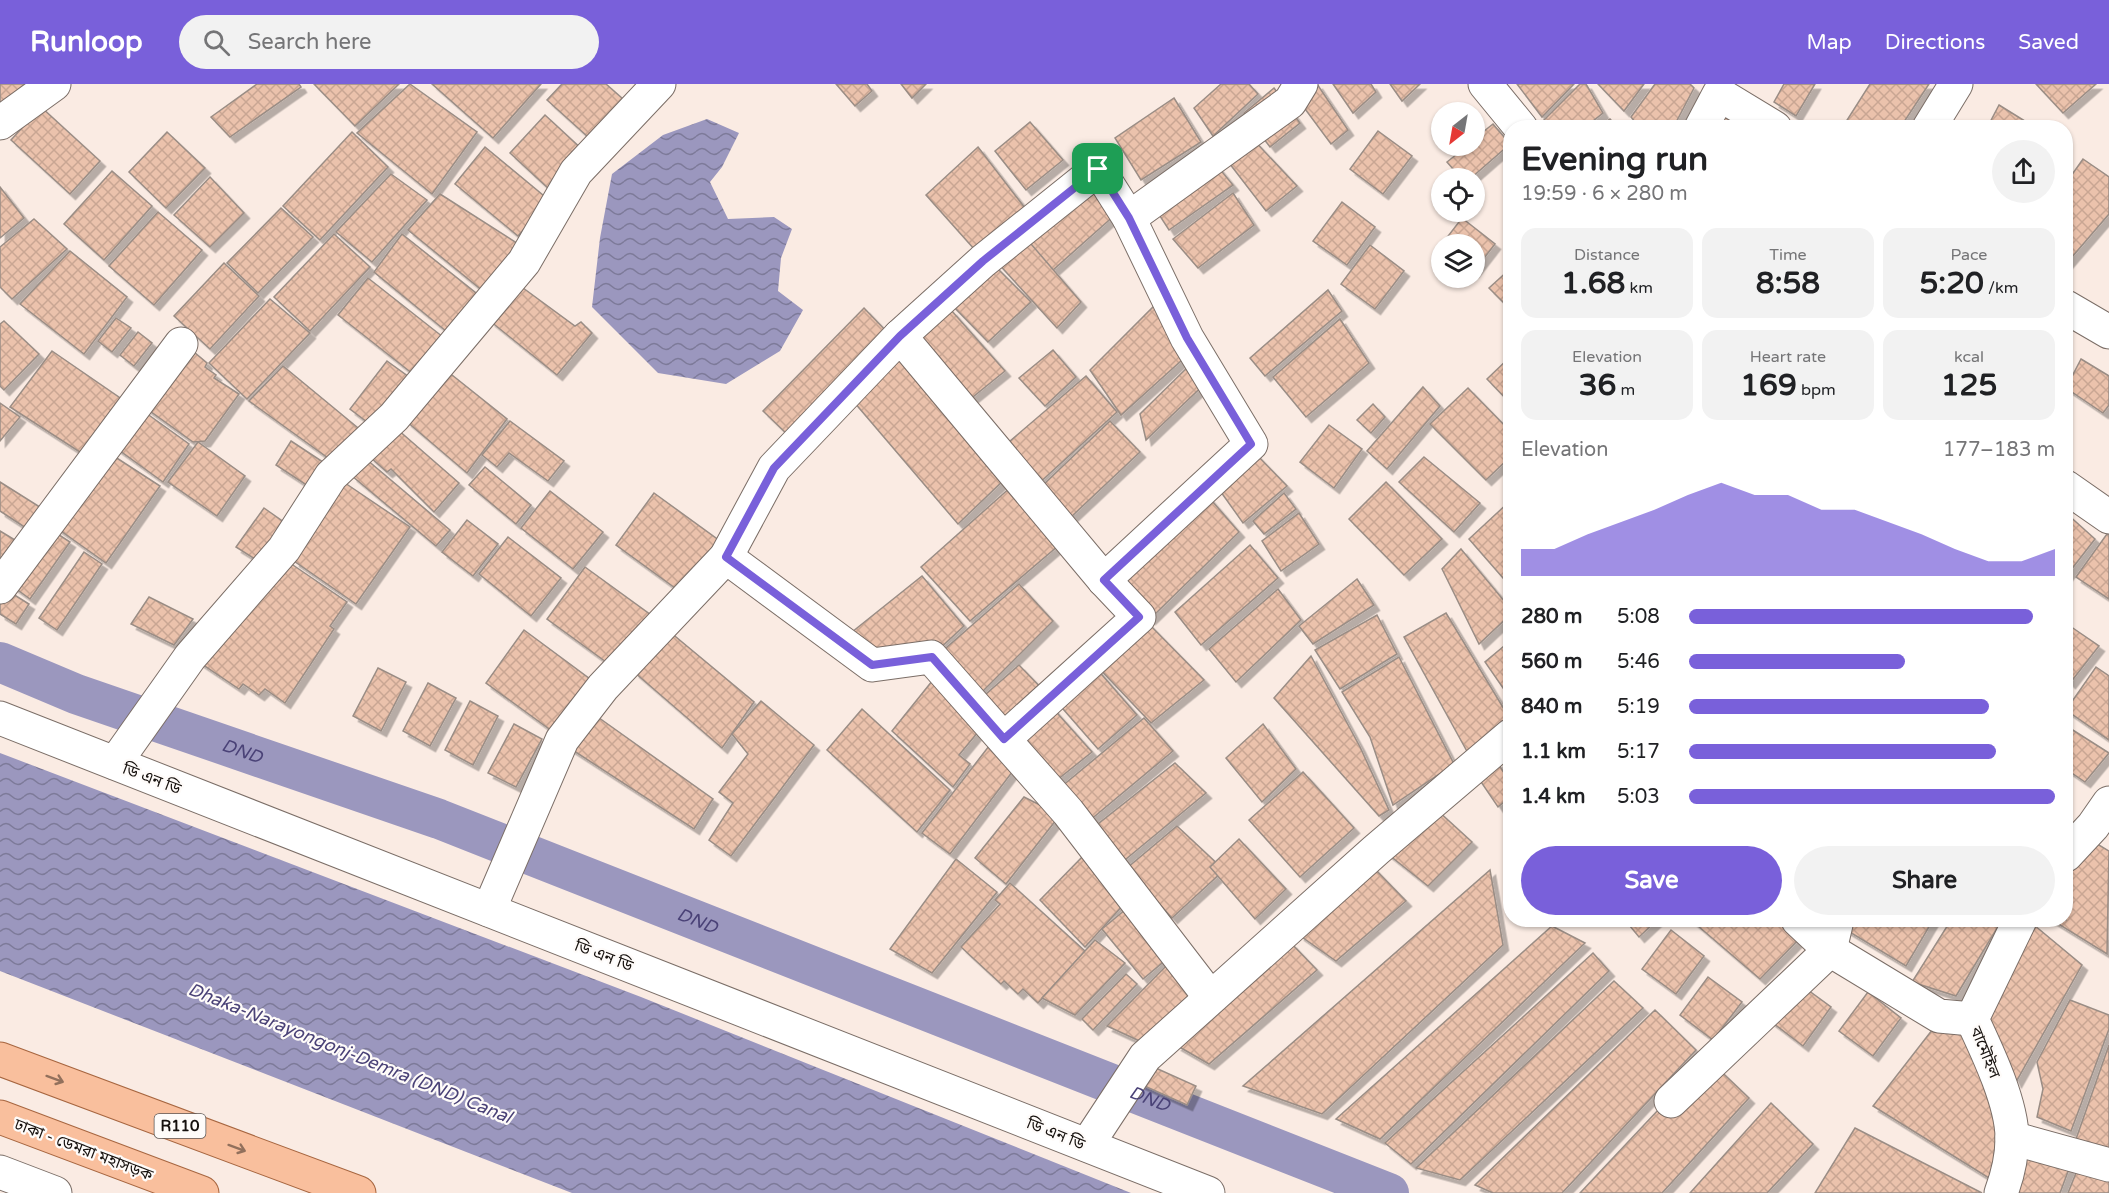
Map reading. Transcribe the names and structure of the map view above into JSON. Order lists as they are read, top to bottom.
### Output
{
  "streets": {
    "main road": ["R110", "ঢাকা - ডেমরা মহাসড়ক"],
    "street": ["ডি এন ডি", "বামৌইল"]
  },
  "water": ["DND", "Dhaka-Narayongonj-Demra (DND) Canal"],
  "north": "bottom left",
  "page": {
    "header": "Runloop",
    "search": "Search here",
    "nav": ["Map", "Directions", "Saved"],
    "heading": ["Evening run", "19:59 · 6 × 280 m"],
    "stats": [
      ["Distance", "1.68 km"],
      ["Time", "8:58"],
      ["Pace", "5:20 /km"],
      ["Elevation", "36 m"],
      ["Heart rate", "169 bpm"],
      ["kcal", "125"]
    ],
    "chart": ["Elevation", "177–183 m"],
    "list": [
      {
        "name": "280 m",
        "note": "5:08"
      },
      {
        "name": "560 m",
        "note": "5:46"
      },
      {
        "name": "840 m",
        "note": "5:19"
      },
      {
        "name": "1.1 km",
        "note": "5:17"
      },
      {
        "name": "1.4 km",
        "note": "5:03"
      }
    ],
    "buttons": ["Save", "Share"]
  }
}
